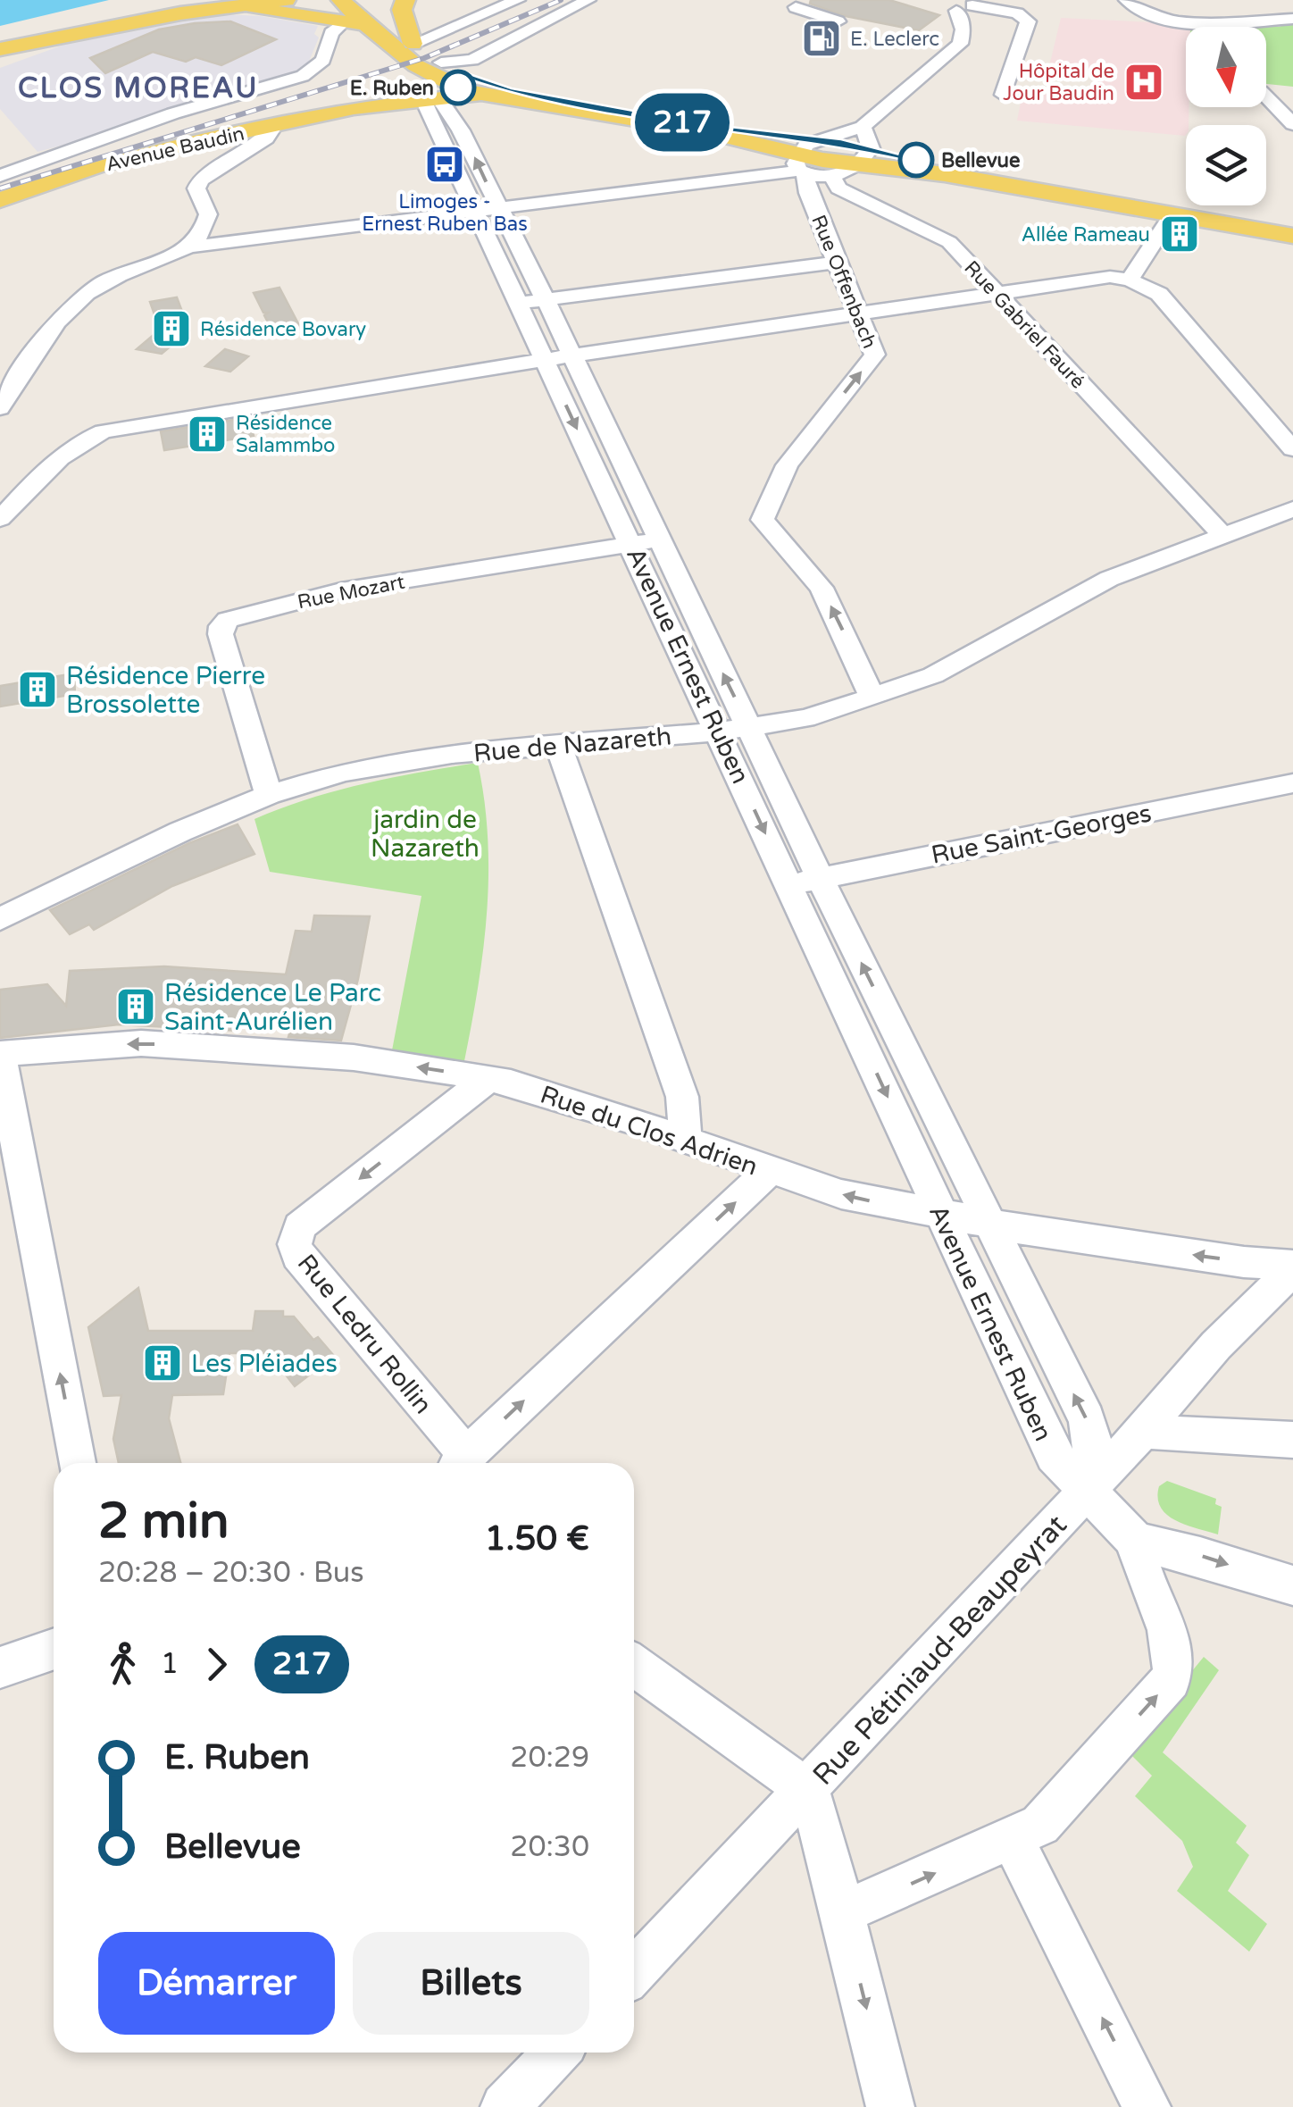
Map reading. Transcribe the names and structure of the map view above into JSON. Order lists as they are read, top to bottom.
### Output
{
  "streets": {
    "main road": ["Avenue Baudin"],
    "street": [
      "Rue Offenbach",
      "Rue Gabriel Fauré",
      "Rue Mozart",
      "Avenue Ernest Ruben",
      "Rue de Nazareth",
      "Rue Saint-Georges",
      "Rue du Clos Adrien",
      "Rue Ledru Rollin",
      "Rue Pétiniaud-Beaupeyrat"
    ]
  },
  "crossings": [
    ["Avenue Baudin", "Avenue Ernest Ruben"],
    ["Rue Offenbach", "Rue de Nazareth"],
    ["Rue Gabriel Fauré", "Rue de Nazareth"],
    ["Rue Mozart", "Avenue Ernest Ruben"],
    ["Rue Mozart", "Rue de Nazareth"],
    ["Avenue Ernest Ruben", "Rue de Nazareth"],
    ["Avenue Ernest Ruben", "Rue Saint-Georges"],
    ["Avenue Ernest Ruben", "Rue du Clos Adrien"],
    ["Avenue Ernest Ruben", "Rue Pétiniaud-Beaupeyrat"],
    ["Rue du Clos Adrien", "Rue Ledru Rollin"],
    ["Rue du Clos Adrien", "Rue Pétiniaud-Beaupeyrat"]
  ],
  "one_way": ["Rue Offenbach", "Rue du Clos Adrien"],
  "districts": ["CLOS MOREAU"],
  "parks": ["jardin de Nazareth"],
  "places": {
    "fuel station": ["E. Leclerc"],
    "hospital": ["Hôpital de Jour Baudin"],
    "other": ["E. Ruben", "Bellevue"],
    "bus stop": ["Limoges - Ernest Ruben Bas"],
    "building": [
      "Allée Rameau",
      "Résidence Bovary",
      "Résidence Salammbo",
      "Résidence Pierre Brossolette",
      "Résidence Le Parc Saint-Aurélien",
      "Les Pléiades"
    ]
  },
  "lines": ["bus line 217"],
  "north": "bottom",
  "page": {
    "on_map": "217",
    "heading": ["2 min", "20:28 – 20:30 · Bus", "1.50 €"],
    "legs": ["1", "217"],
    "list": [
      {
        "name": "E. Ruben",
        "value": "20:29"
      },
      {
        "name": "Bellevue",
        "value": "20:30"
      }
    ],
    "buttons": ["Démarrer", "Billets"]
  }
}
